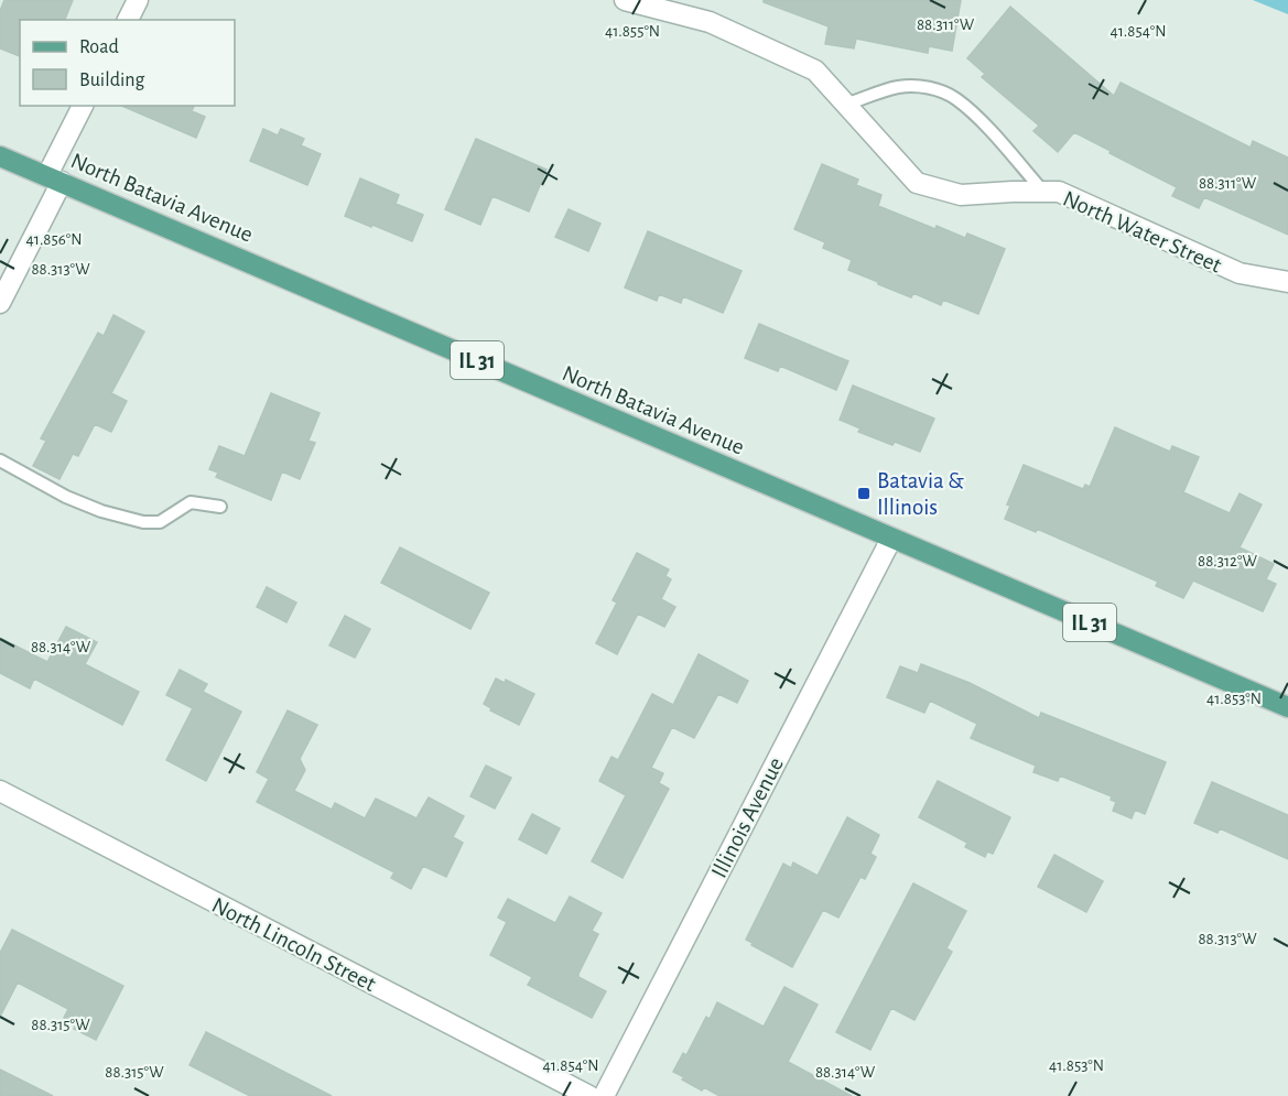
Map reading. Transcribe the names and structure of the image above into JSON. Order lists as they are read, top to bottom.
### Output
{
  "streets": {
    "main road": ["North Batavia Avenue", "IL 31"],
    "street": ["North Water Street", "Illinois Avenue", "North Lincoln Street"]
  },
  "crossings": [
    ["North Batavia Avenue", "Illinois Avenue"]
  ],
  "places": {
    "transit": ["Batavia & Illinois"]
  },
  "legend": ["Road", "Building"],
  "coordinates": [
    "88.311°W",
    "41.855°N",
    "41.854°N",
    "41.856°N",
    "88.313°W",
    "88.312°W",
    "88.314°W",
    "41.853°N",
    "88.315°W"
  ]
}
